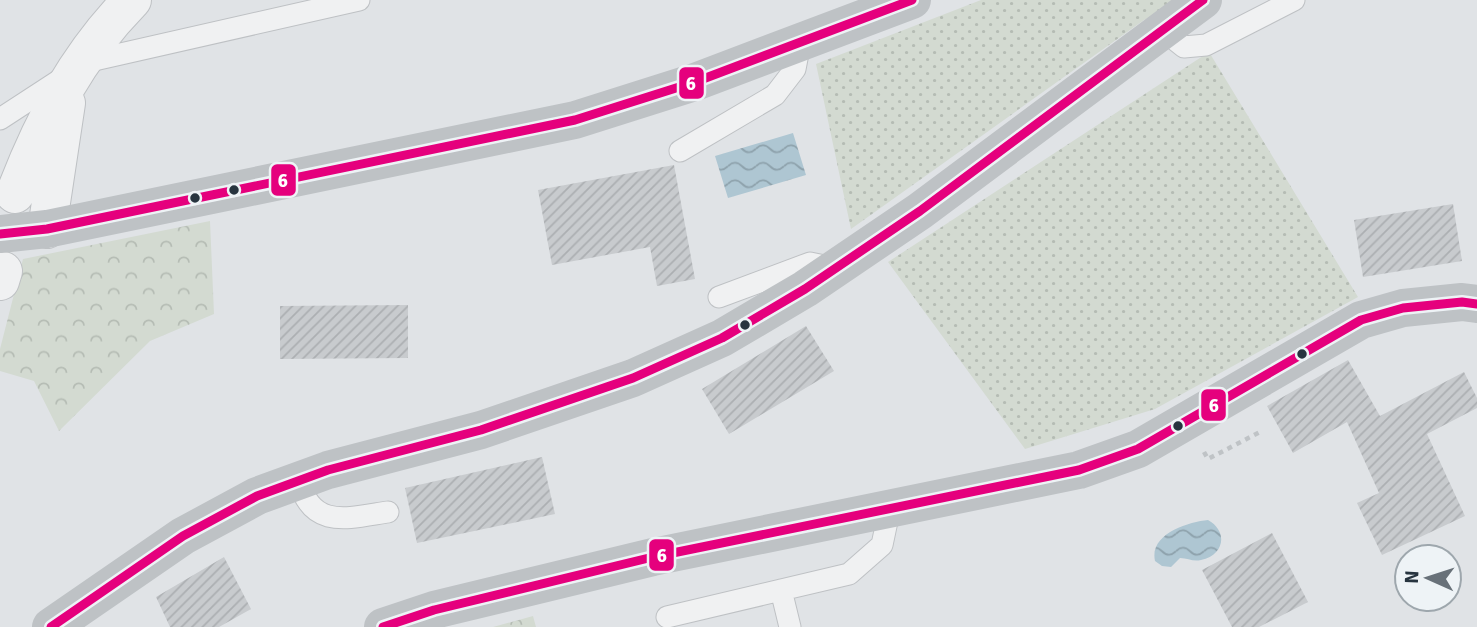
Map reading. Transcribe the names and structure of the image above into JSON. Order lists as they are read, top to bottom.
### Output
{
  "lines": ["transit line 6"],
  "north": "left"
}
